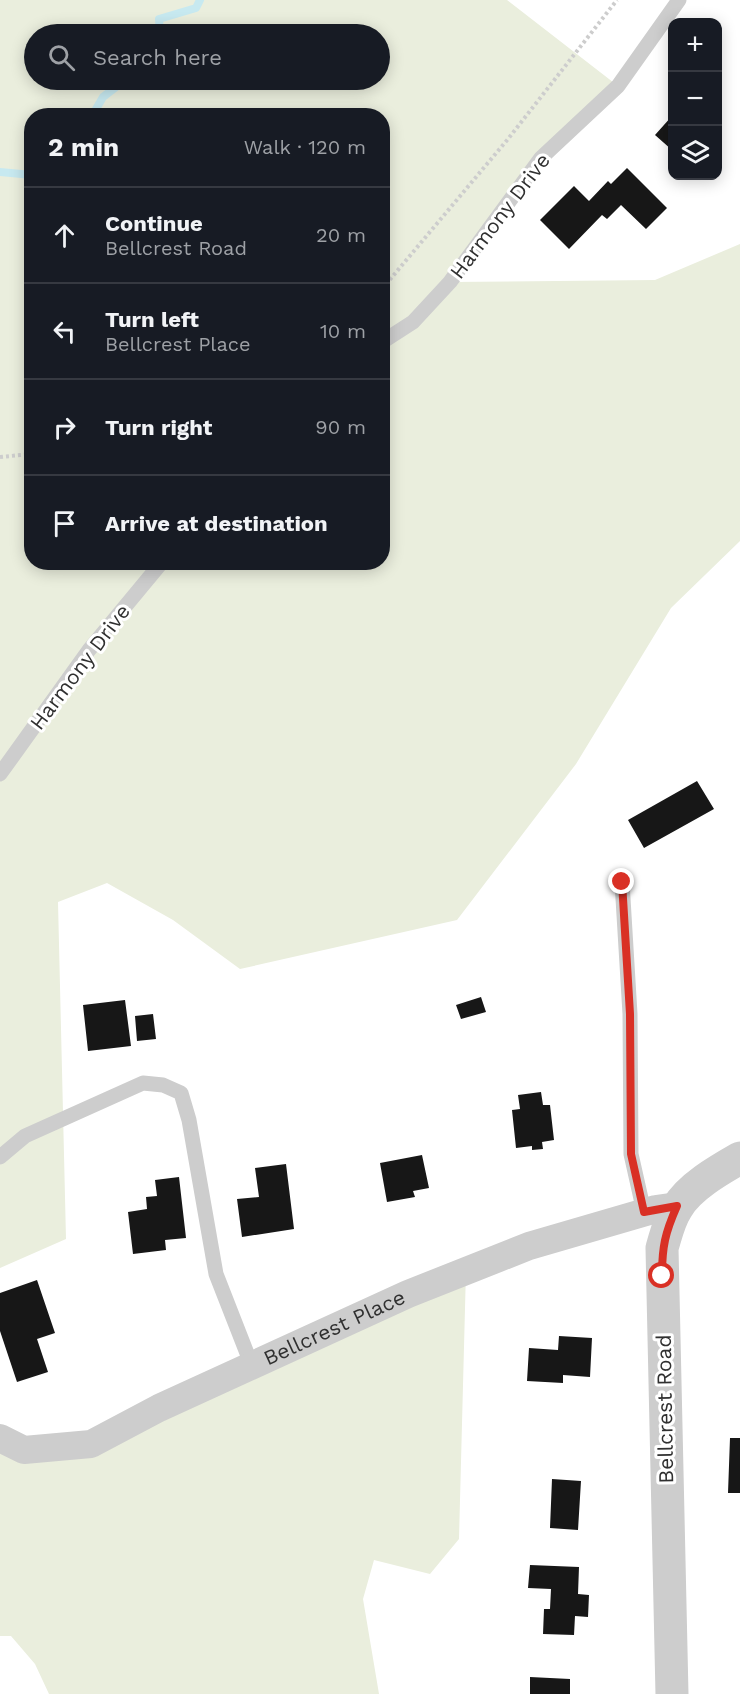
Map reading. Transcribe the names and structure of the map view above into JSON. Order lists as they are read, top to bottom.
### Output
{
  "streets": {
    "street": ["Bellcrest Place", "Bellcrest Road"],
    "lane": ["Harmony Drive"]
  },
  "crossings": [
    ["Bellcrest Place", "Bellcrest Road"]
  ],
  "page": {
    "map_buttons": ["+", "−"],
    "search": "Search here",
    "heading": ["2 min", "Walk · 120 m"],
    "list": [
      ["Continue", "Bellcrest Road", "20 m"],
      ["Turn left", "Bellcrest Place", "10 m"],
      ["Turn right", "90 m"],
      "Arrive at destination"
    ]
  }
}
